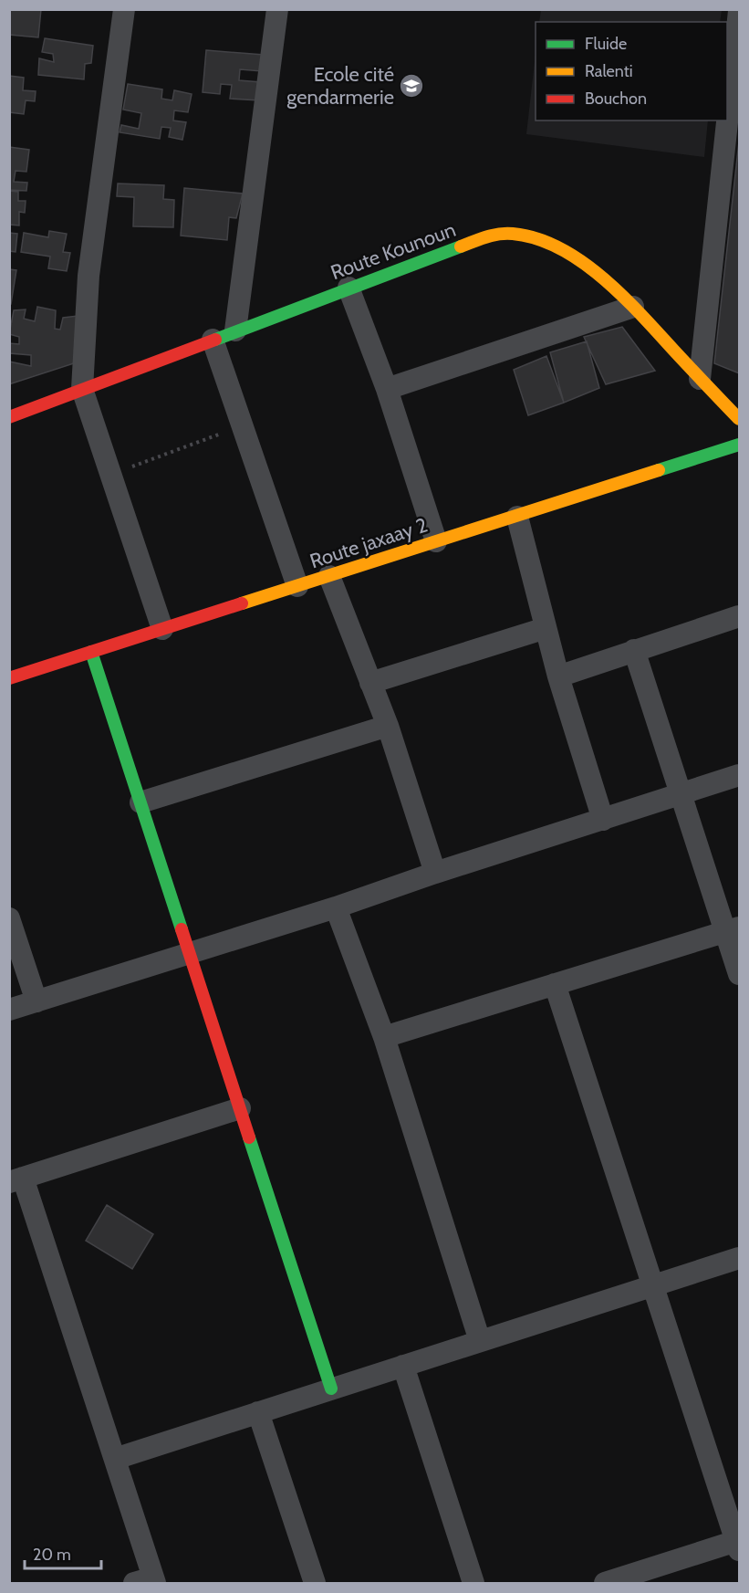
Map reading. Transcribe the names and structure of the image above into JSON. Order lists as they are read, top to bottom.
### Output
{
  "streets": {
    "street": ["Route Kounoun", "Route jaxaay 2"]
  },
  "places": {
    "school or university": ["Ecole cité gendarmerie"]
  },
  "legend": ["Fluide", "Ralenti", "Bouchon"],
  "scale_bar": "20 m"
}
